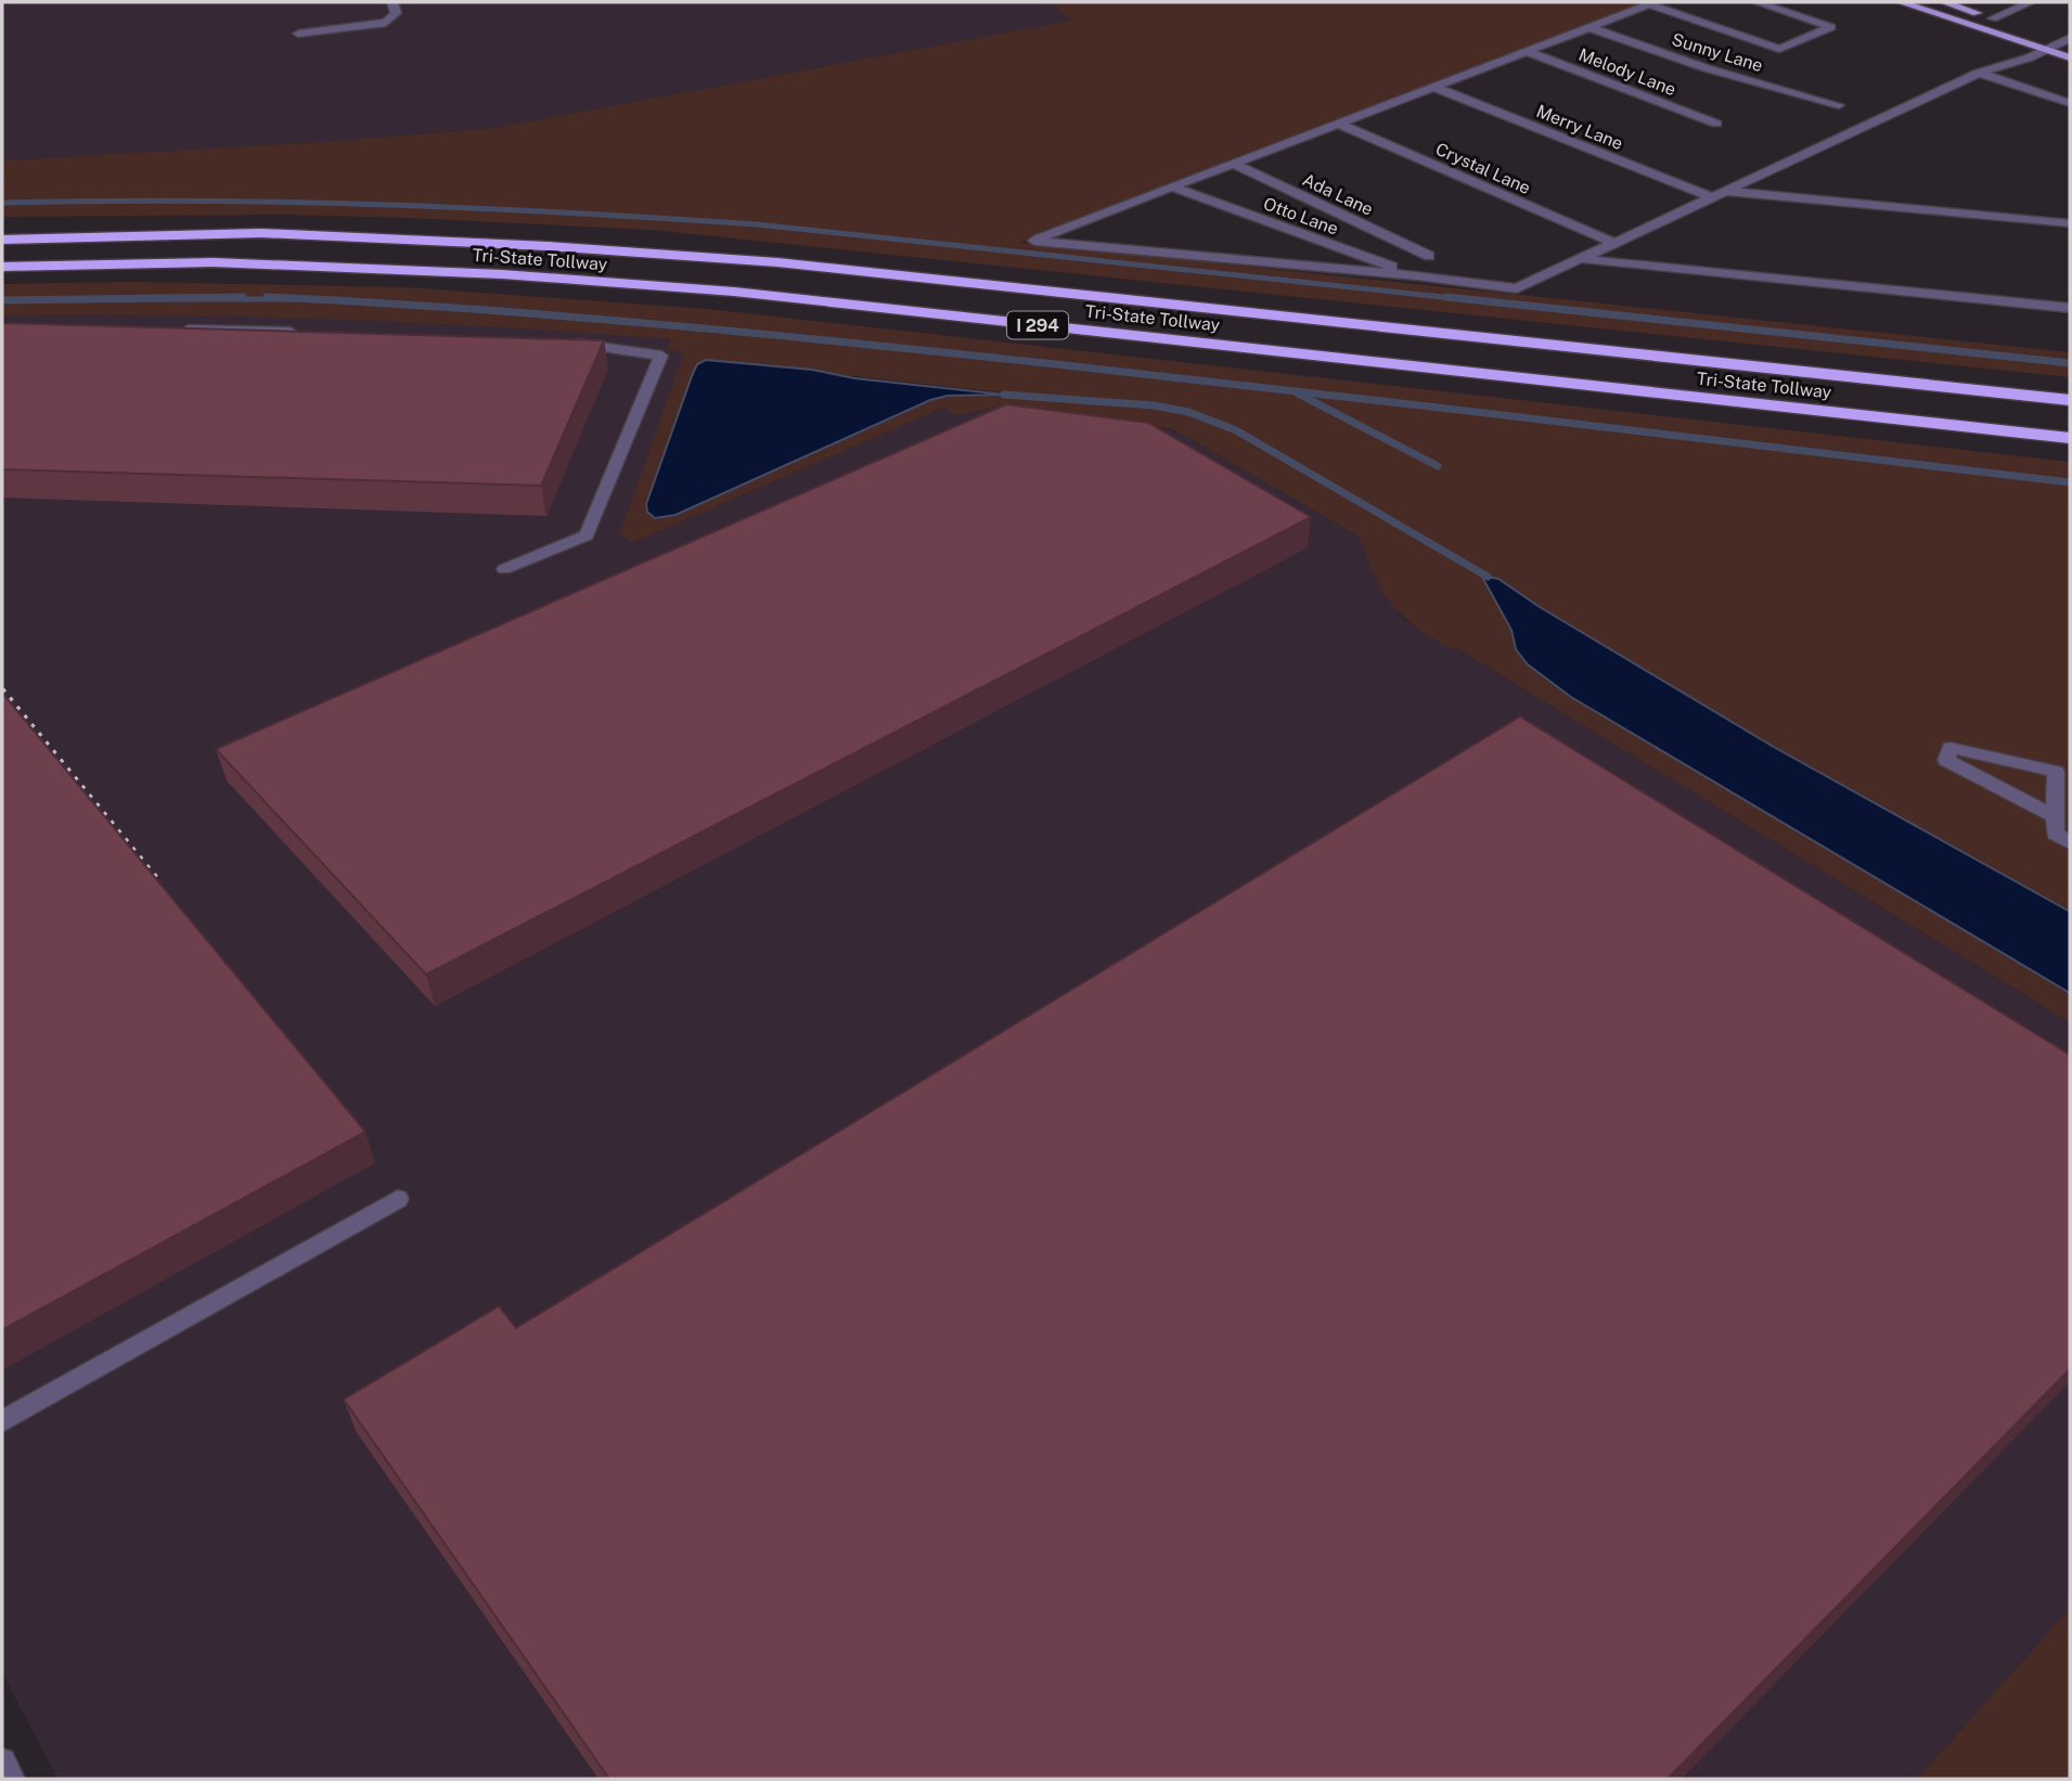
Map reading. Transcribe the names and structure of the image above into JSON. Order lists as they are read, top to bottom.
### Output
{
  "streets": {
    "highway": ["Tri-State Tollway", "I 294"],
    "street": [
      "Sunny Lane",
      "Melody Lane",
      "Merry Lane",
      "Crystal Lane",
      "Ada Lane",
      "Otto Lane"
    ]
  }
}
